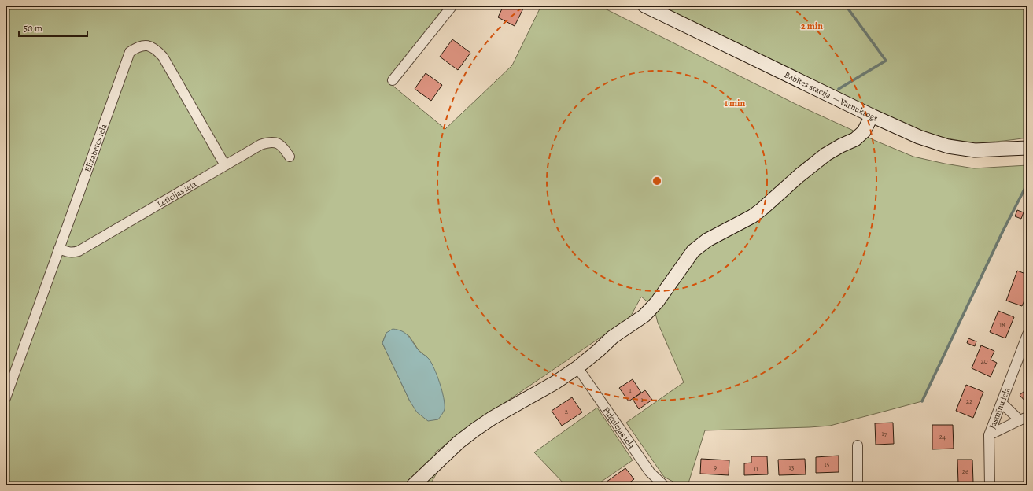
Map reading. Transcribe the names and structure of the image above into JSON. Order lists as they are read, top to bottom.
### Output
{
  "streets": {
    "street": [
      "Babītes stacija — Vārnukrogs",
      "Elizabetes iela",
      "Letīcijas iela",
      "Jasmīnu iela",
      "Puķulejas iela"
    ]
  },
  "crossings": [
    ["Elizabetes iela", "Letīcijas iela"]
  ],
  "house_numbers": [
    "18",
    "20",
    "1",
    "1",
    "22",
    "2",
    "17",
    "24",
    "15",
    "9",
    "13",
    "11",
    "26"
  ],
  "scale_bar": "50 m",
  "rings": ["2 min", "1 min"]
}
